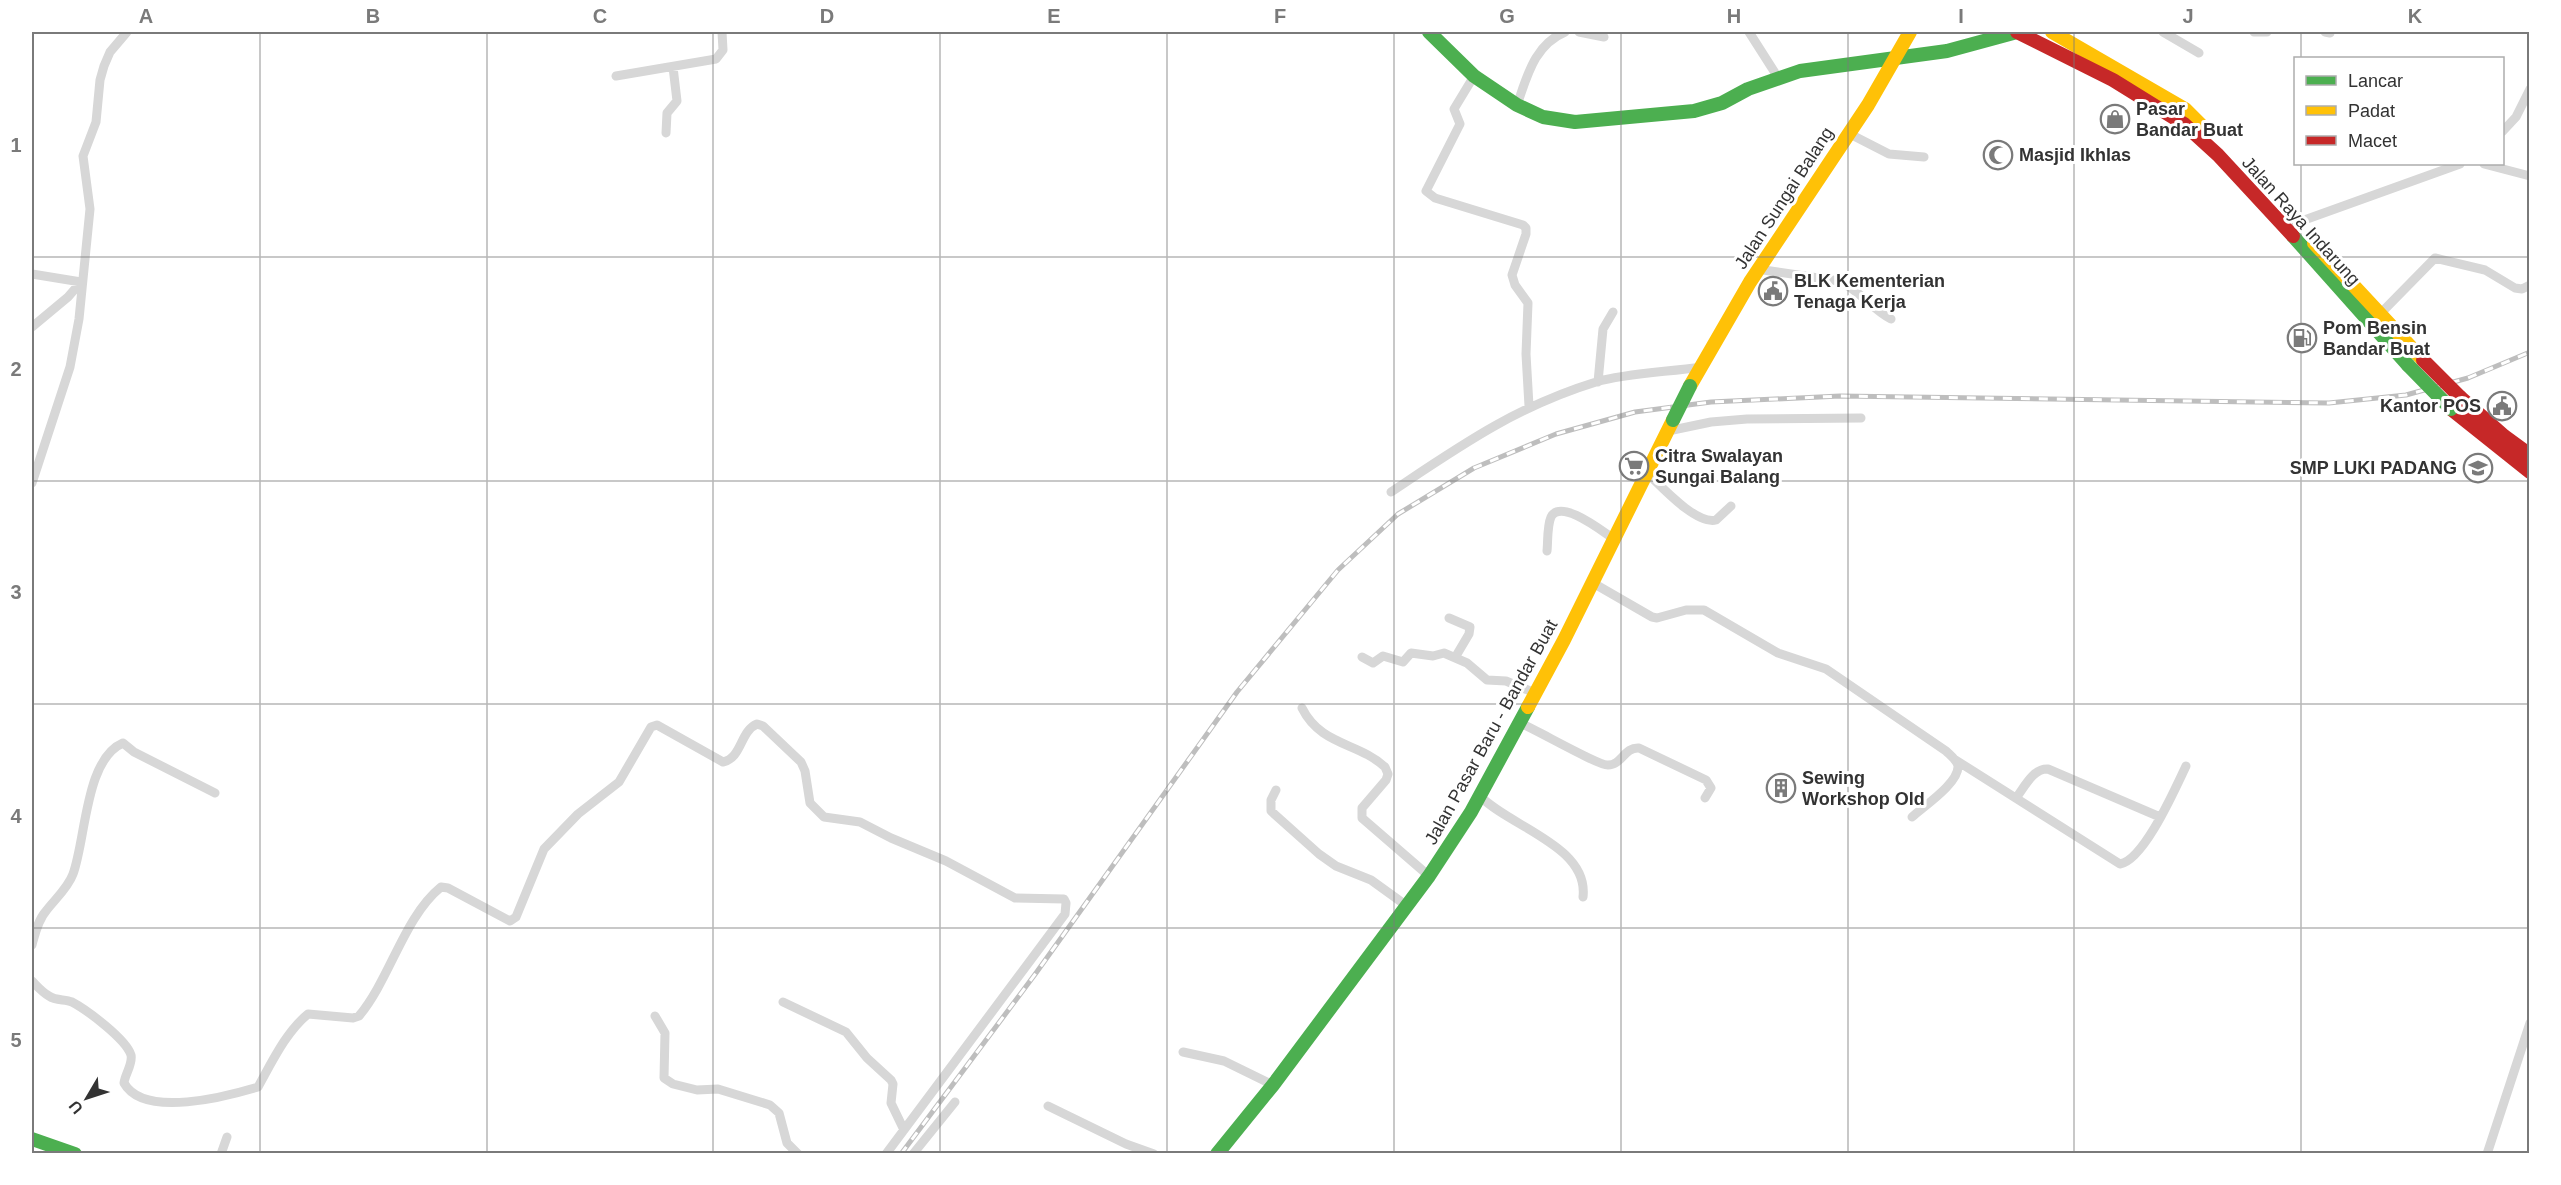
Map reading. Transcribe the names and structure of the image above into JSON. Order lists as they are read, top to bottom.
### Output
{
  "streets": {
    "main road": ["Jalan Sungai Balang", "Jalan Raya Indarung", "Jalan Pasar Baru - Bandar Buat"]
  },
  "crossings": [
    ["Jalan Sungai Balang", "Jalan Pasar Baru - Bandar Buat"]
  ],
  "places": {
    "shop": ["Pasar Bandar Buat"],
    "mosque": ["Masjid Ikhlas"],
    "public building": ["BLK Kementerian Tenaga Kerja", "Kantor POS"],
    "fuel station": ["Pom Bensin Bandar Buat"],
    "supermarket": ["Citra Swalayan Sungai Balang"],
    "school or university": ["SMP LUKI PADANG"],
    "building": ["Sewing Workshop Old"]
  },
  "legend": ["Lancar", "Padat", "Macet"],
  "north": "bottom left",
  "grid": {
    "columns": [
      "A",
      "B",
      "C",
      "D",
      "E",
      "F",
      "G",
      "H",
      "I",
      "J",
      "K"
    ],
    "rows": [
      "1",
      "2",
      "3",
      "4",
      "5"
    ]
  }
}
